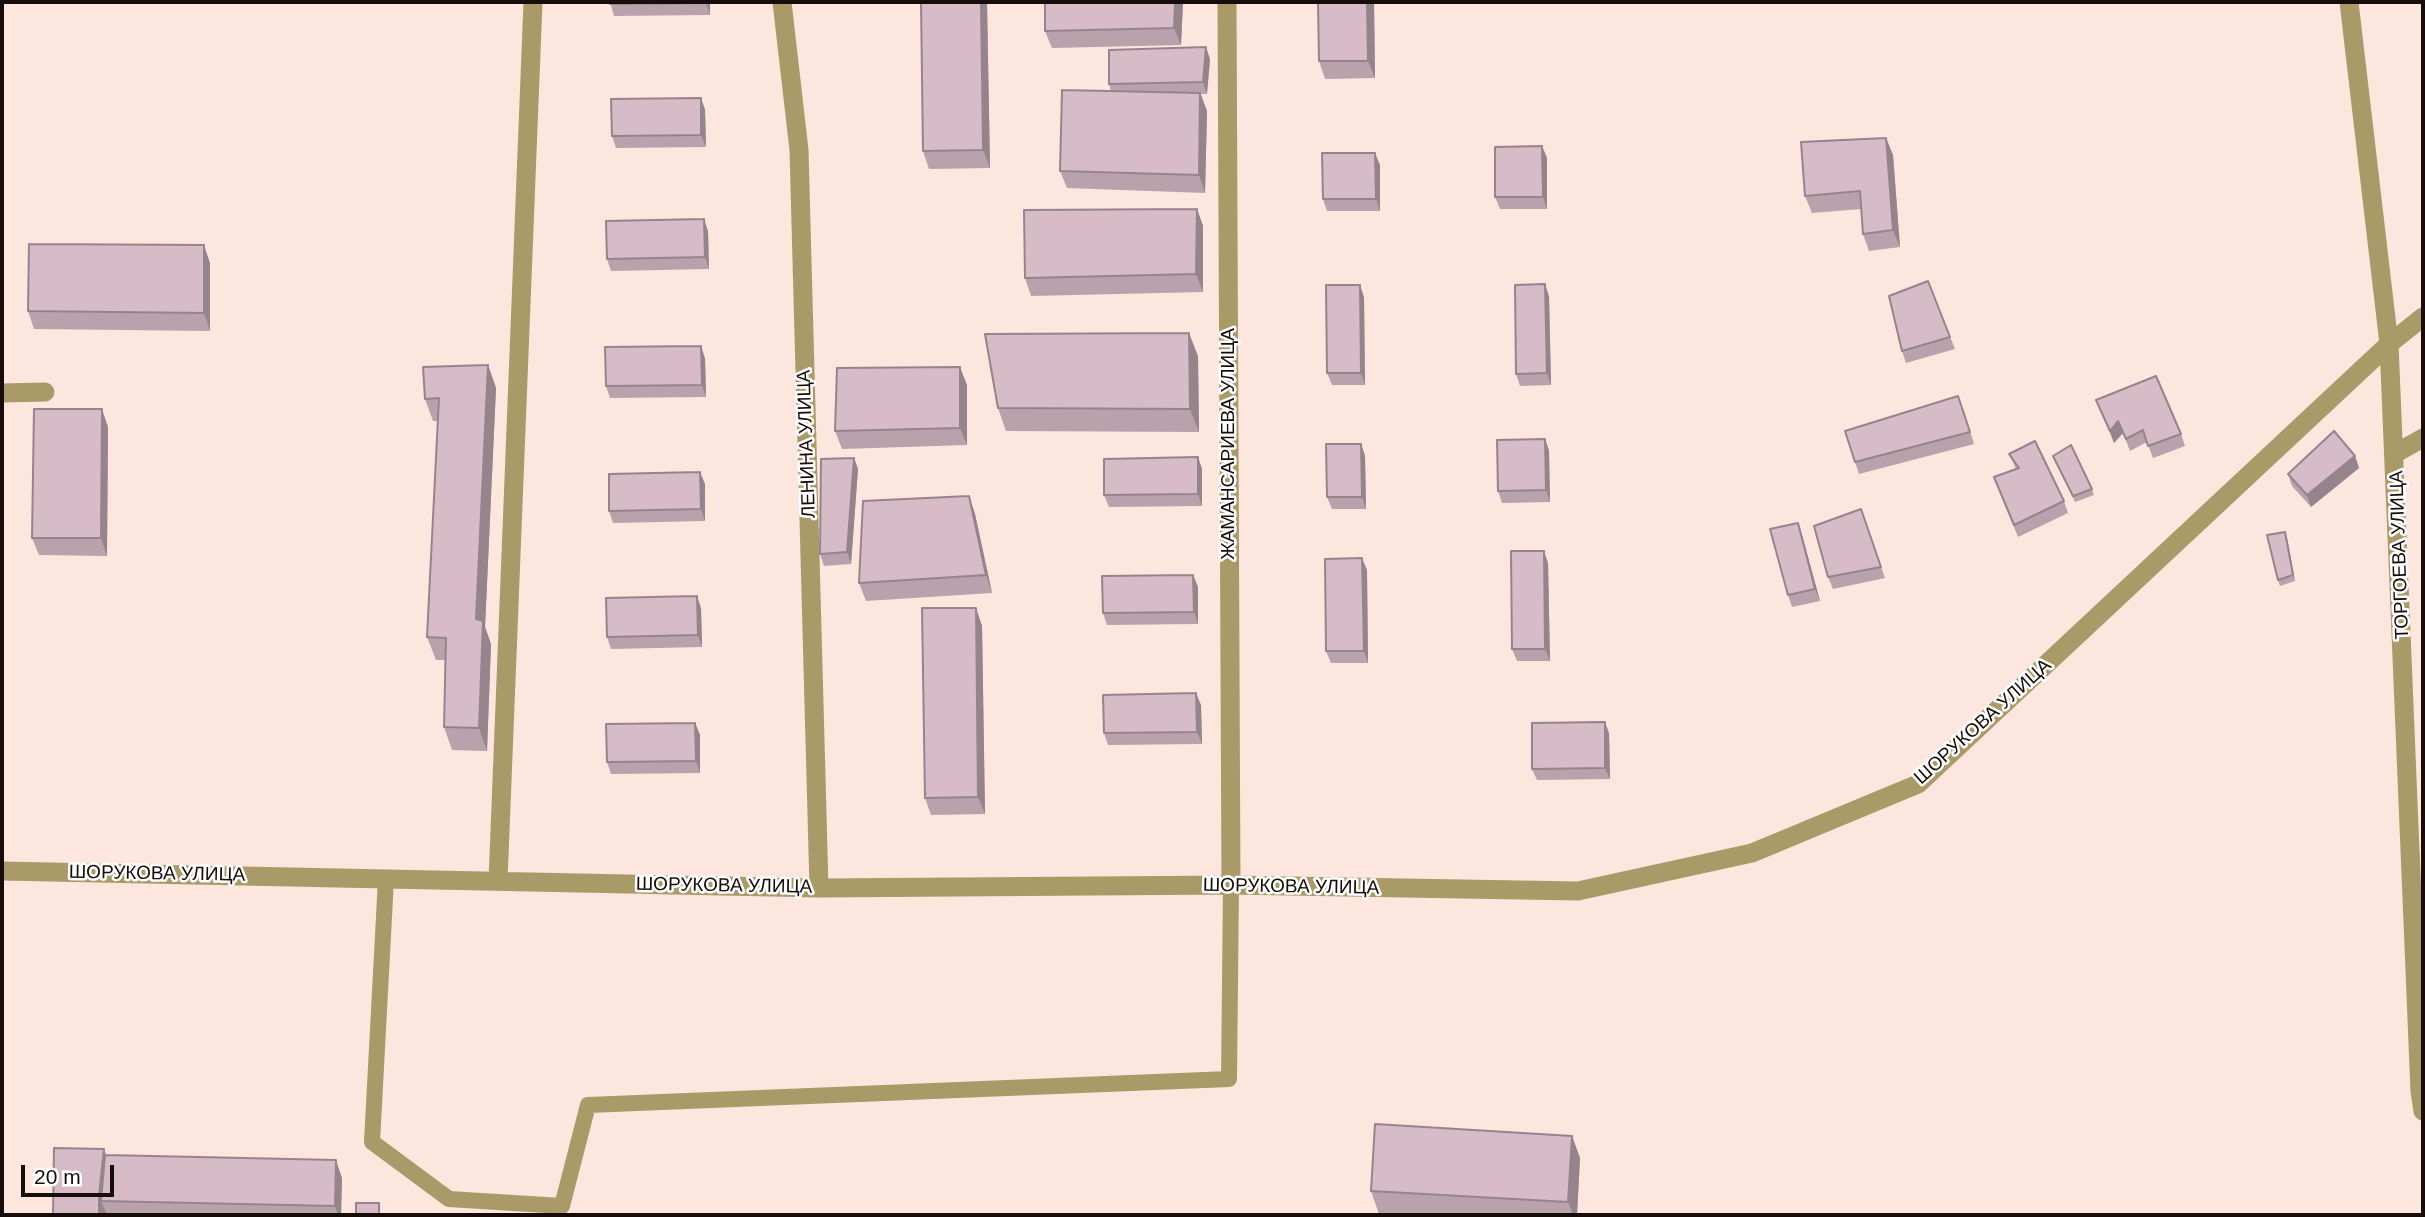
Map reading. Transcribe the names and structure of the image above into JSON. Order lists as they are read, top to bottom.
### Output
{
  "streets": {
    "street": [
      "ЛЕНИНА УЛИЦА",
      "ЖАМАНСАРИЕВА УЛИЦА",
      "ТОРГОЕВА УЛИЦА",
      "ШОРУКОВА УЛИЦА"
    ]
  },
  "crossings": [
    ["ЛЕНИНА УЛИЦА", "ШОРУКОВА УЛИЦА"],
    ["ЖАМАНСАРИЕВА УЛИЦА", "ШОРУКОВА УЛИЦА"],
    ["ТОРГОЕВА УЛИЦА", "ШОРУКОВА УЛИЦА"]
  ],
  "scale_bar": "20 m"
}
